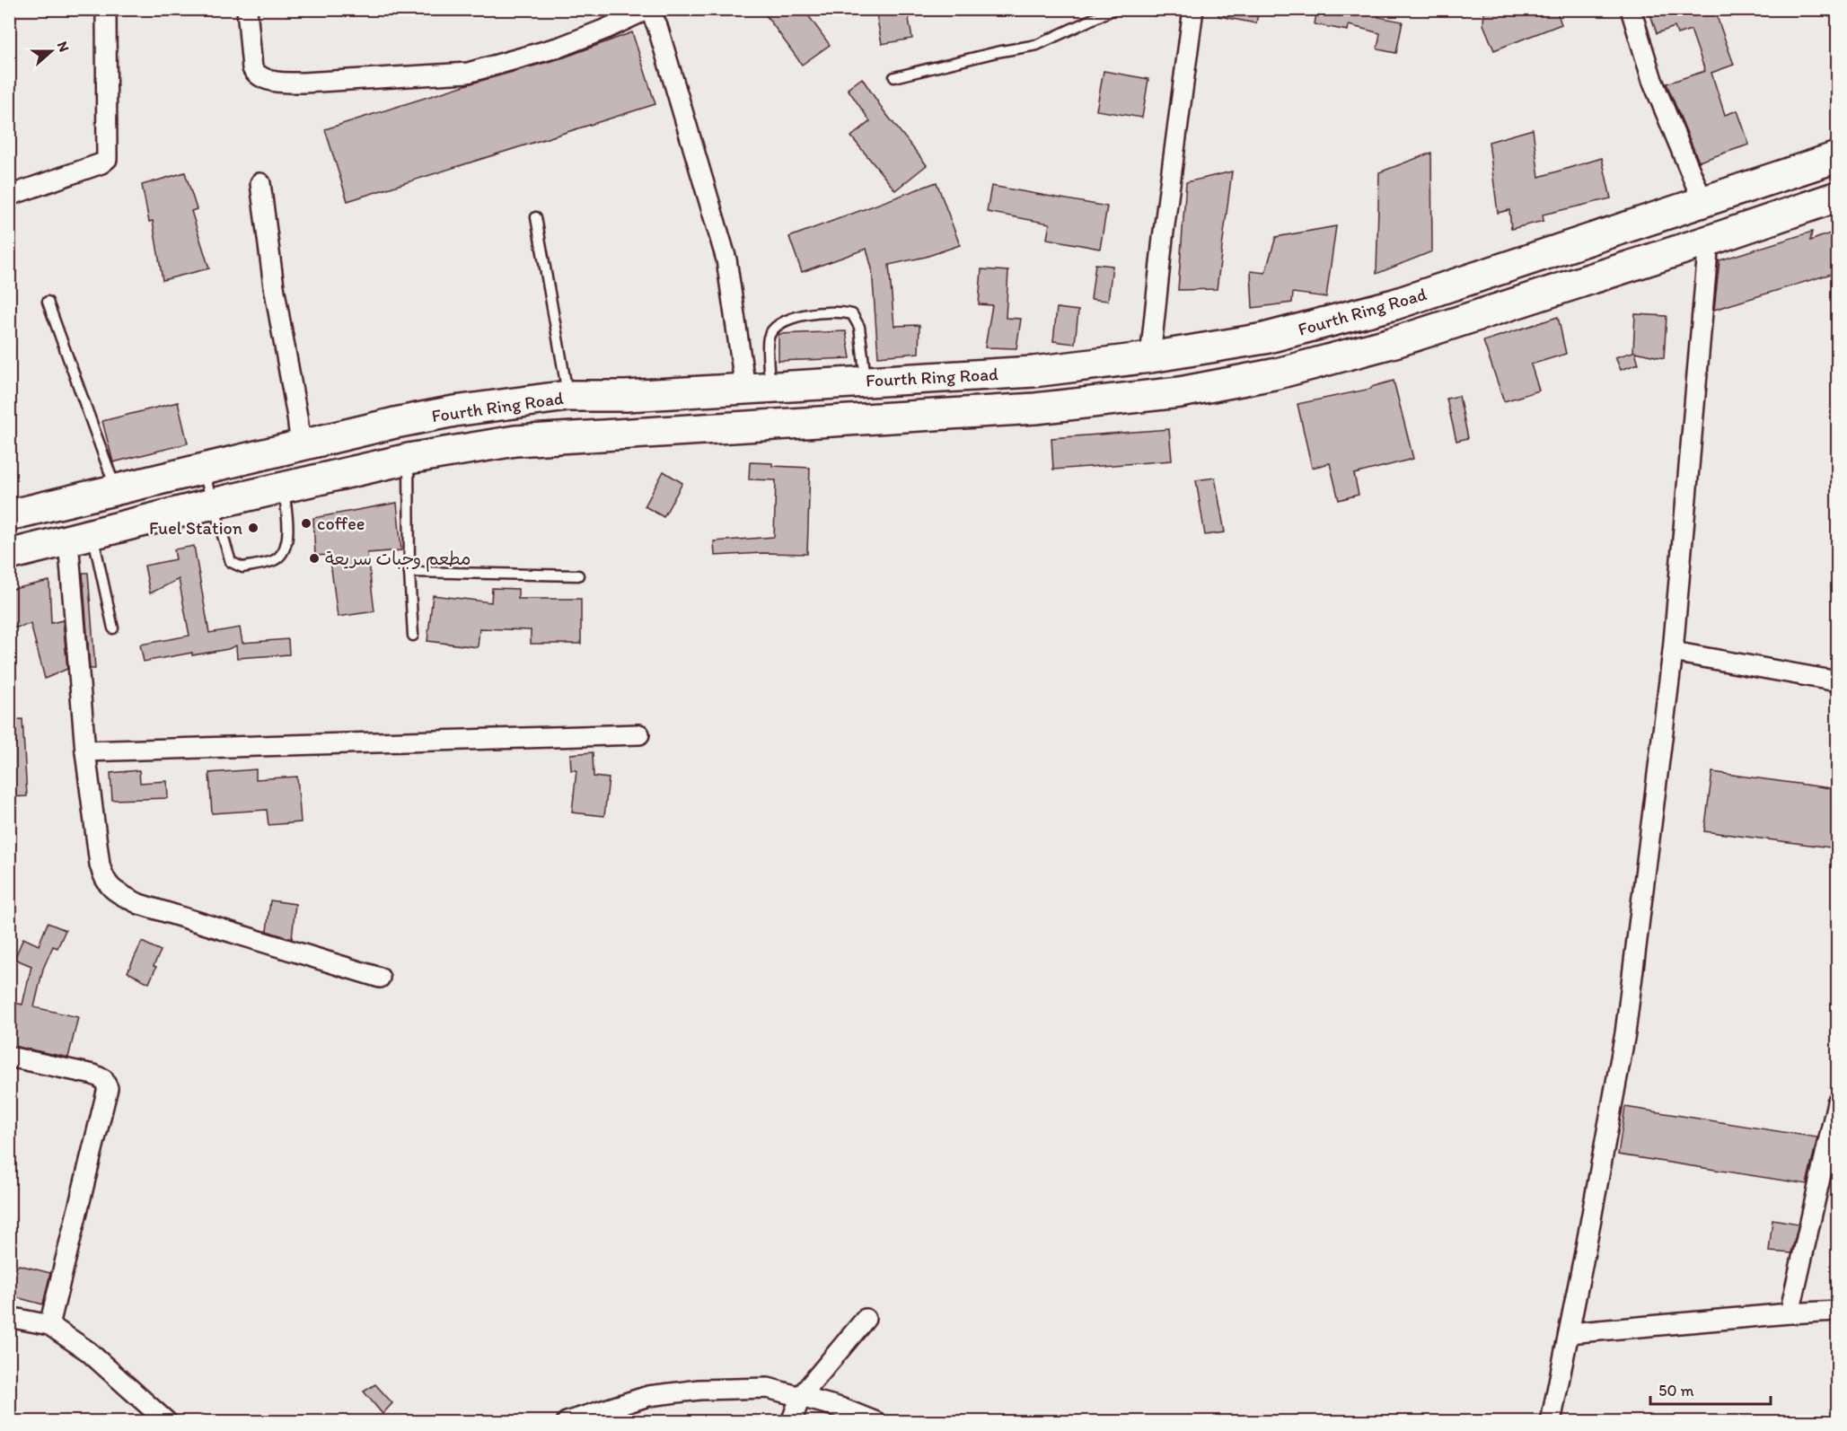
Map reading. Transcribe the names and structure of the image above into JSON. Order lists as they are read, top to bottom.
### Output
{
  "streets": {
    "main road": ["Fourth Ring Road"]
  },
  "places": ["coffee", "Fuel Station", "مطعم وجبات سريعة"],
  "scale_bar": "50 m",
  "north": "right"
}
